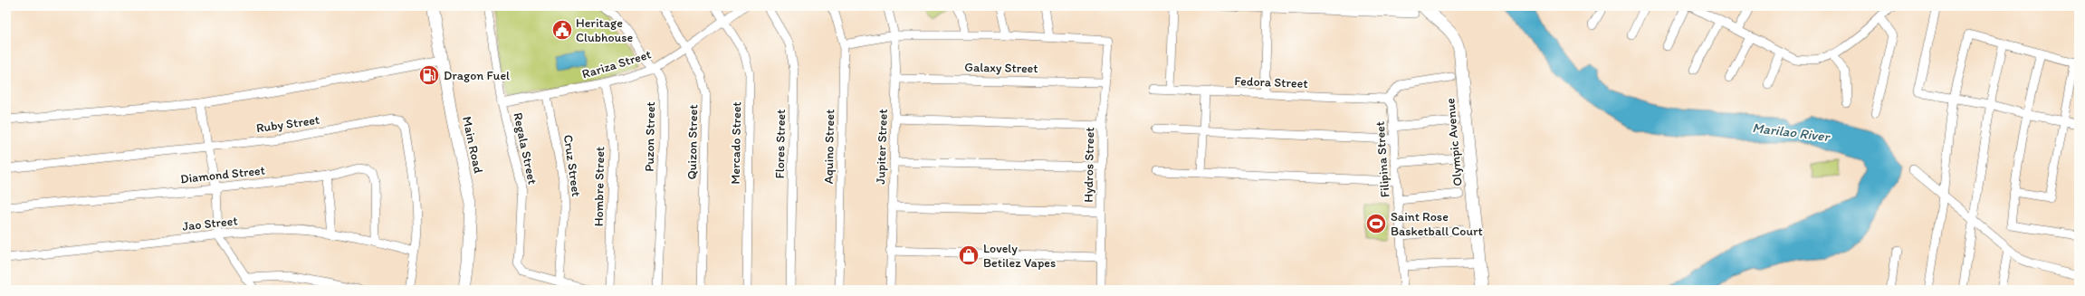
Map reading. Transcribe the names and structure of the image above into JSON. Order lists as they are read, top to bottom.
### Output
{
  "streets": {
    "street": [
      "Rariza Street",
      "Galaxy Street",
      "Fedora Street",
      "Ruby Street",
      "Puzon Street",
      "Quizon Street",
      "Olympic Avenue",
      "Mercado Street",
      "Flores Street",
      "Main Road",
      "Aquino Street",
      "Jupiter Street",
      "Regala Street",
      "Filipina Street",
      "Hydros Street",
      "Cruz Street",
      "Diamond Street",
      "Hombre Street",
      "Jao Street"
    ]
  },
  "crossings": [
    ["Rariza Street", "Puzon Street"],
    ["Rariza Street", "Quizon Street"],
    ["Rariza Street", "Mercado Street"],
    ["Rariza Street", "Regala Street"],
    ["Rariza Street", "Cruz Street"],
    ["Rariza Street", "Hombre Street"],
    ["Galaxy Street", "Jupiter Street"],
    ["Galaxy Street", "Hydros Street"],
    ["Fedora Street", "Filipina Street"],
    ["Ruby Street", "Jao Street"],
    ["Regala Street", "Cruz Street"],
    ["Diamond Street", "Jao Street"]
  ],
  "water": ["Marilao River"],
  "places": {
    "public building": ["Heritage Clubhouse"],
    "fuel station": ["Dragon Fuel"],
    "sports": ["Saint Rose Basketball Court"],
    "shop": ["Lovely Betilez Vapes"]
  }
}
